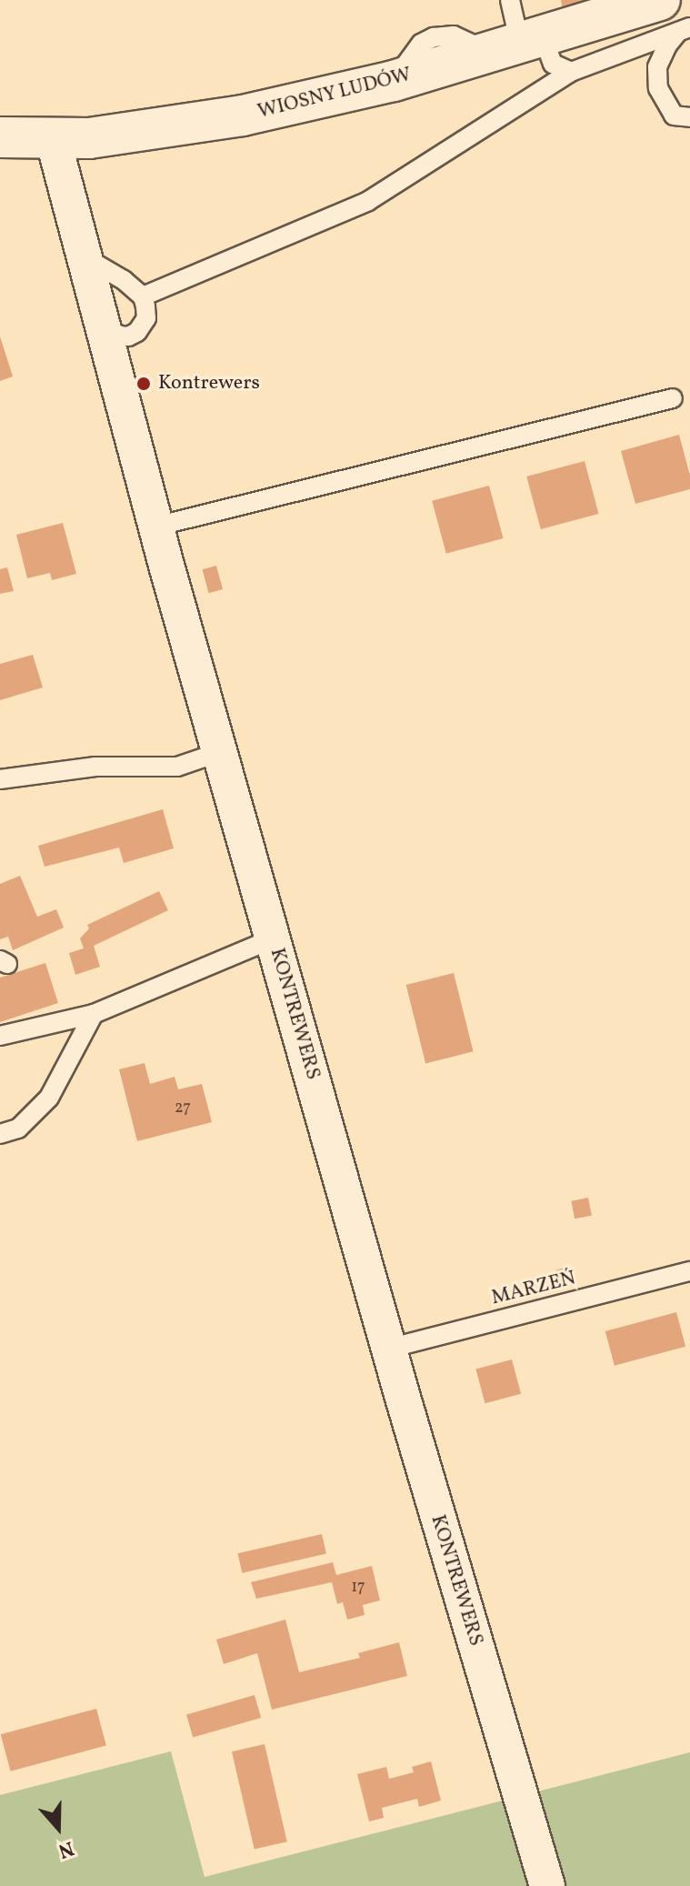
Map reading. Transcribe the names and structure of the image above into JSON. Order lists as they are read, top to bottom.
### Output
{
  "streets": {
    "street": ["WIOSNY LUDÓW", "KONTREWERS"],
    "lane": ["MARZEŃ"]
  },
  "crossings": [
    ["WIOSNY LUDÓW", "KONTREWERS"],
    ["KONTREWERS", "MARZEŃ"]
  ],
  "places": ["Kontrewers"],
  "house_numbers": ["27", "17"],
  "north": "bottom"
}
